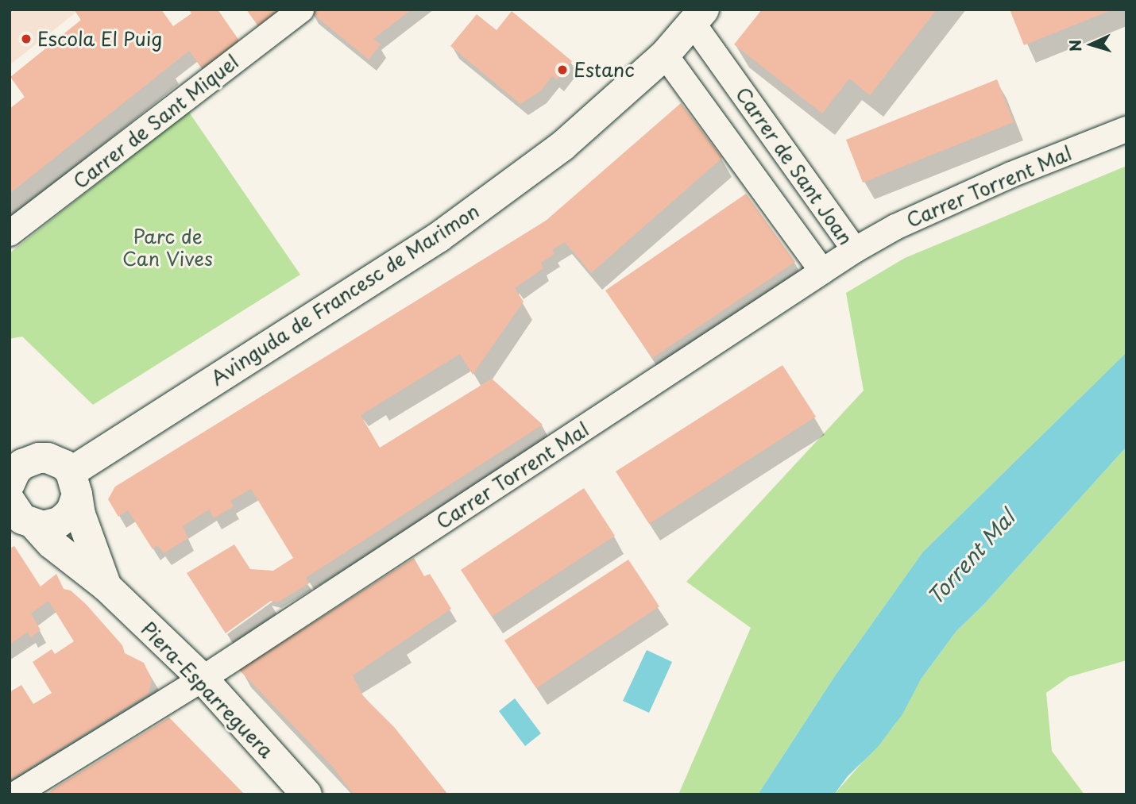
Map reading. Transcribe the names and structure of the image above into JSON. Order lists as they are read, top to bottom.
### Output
{
  "streets": {
    "main road": ["Avinguda de Francesc de Marimon", "Piera-Esparreguera"],
    "street": ["Carrer de Sant Miquel", "Carrer de Sant Joan", "Carrer Torrent Mal"]
  },
  "crossings": [
    ["Carrer de Sant Joan", "Carrer Torrent Mal"],
    ["Carrer de Sant Joan", "Avinguda de Francesc de Marimon"],
    ["Carrer Torrent Mal", "Piera-Esparreguera"],
    ["Avinguda de Francesc de Marimon", "Piera-Esparreguera"]
  ],
  "water": ["Torrent Mal"],
  "parks": ["Parc de Can Vives"],
  "places": ["Escola El Puig", "Estanc"],
  "north": "left"
}
